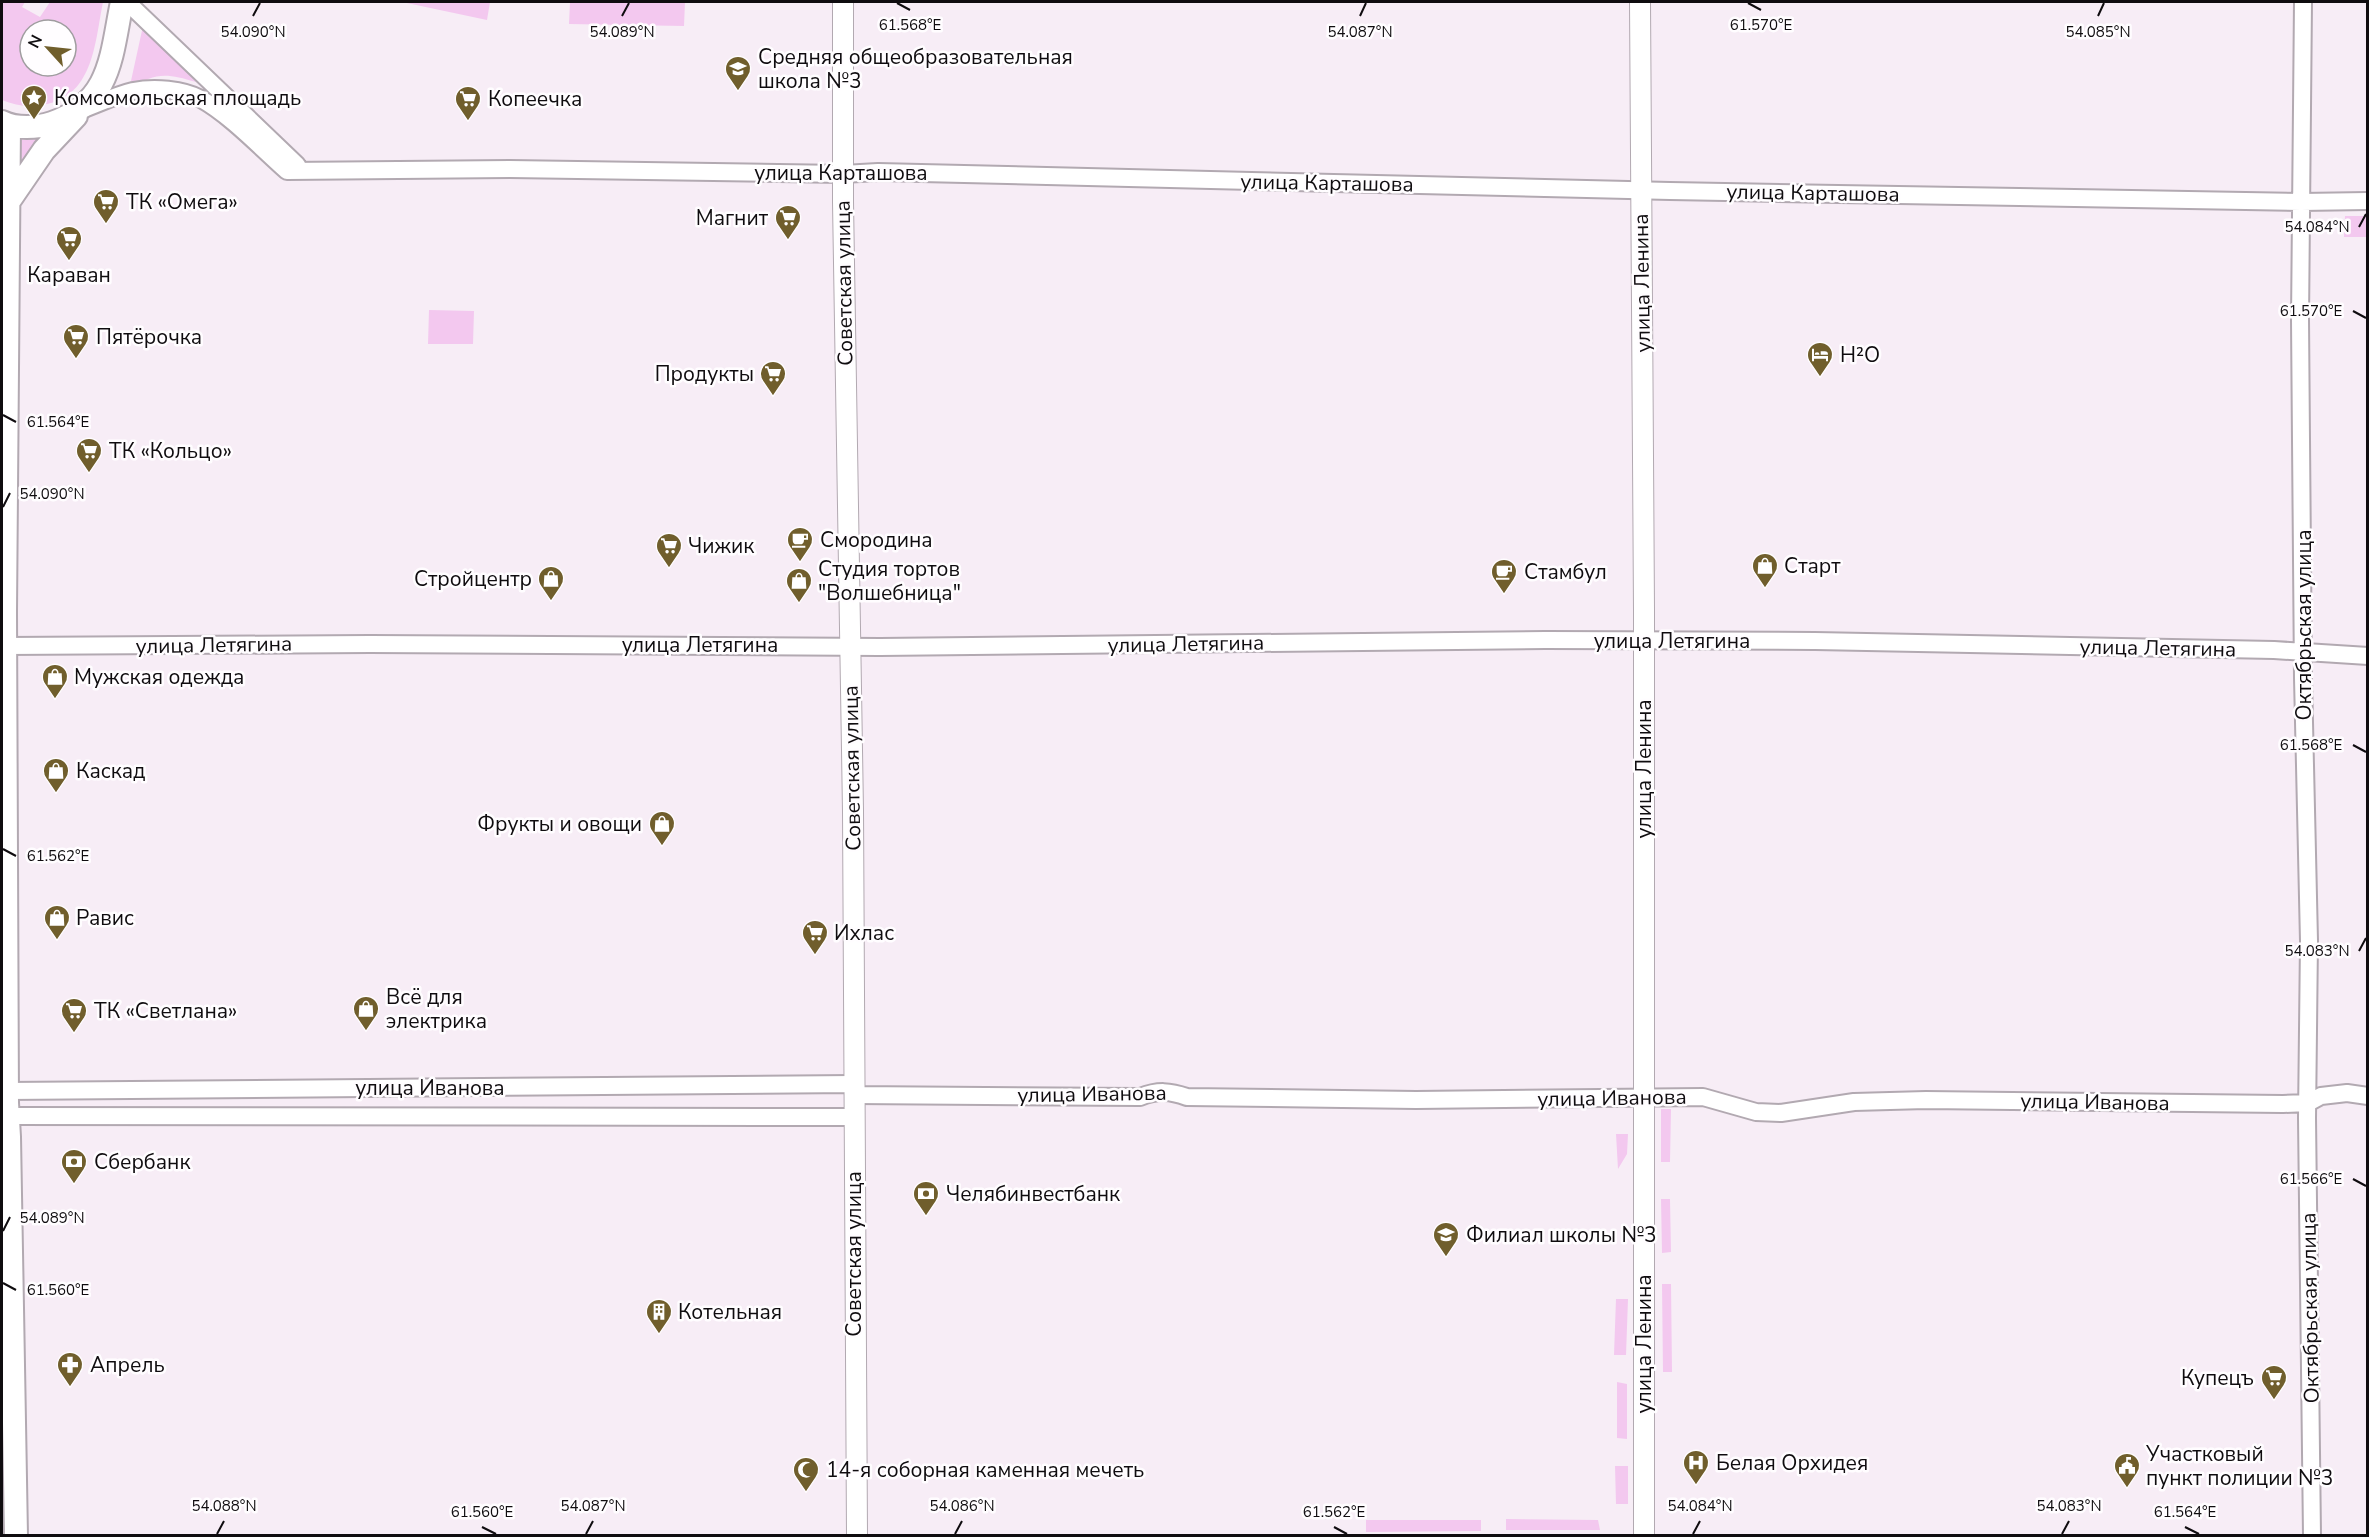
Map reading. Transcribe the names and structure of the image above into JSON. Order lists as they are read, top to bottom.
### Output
{
  "streets": {
    "street": [
      "улица Карташова",
      "Советская улица",
      "улица Ленина",
      "Октябрьская улица",
      "улица Летягина",
      "улица Иванова"
    ]
  },
  "crossings": [
    ["улица Карташова", "Советская улица"],
    ["улица Карташова", "улица Ленина"],
    ["улица Карташова", "Октябрьская улица"],
    ["Советская улица", "улица Летягина"],
    ["Советская улица", "улица Иванова"],
    ["улица Ленина", "улица Летягина"],
    ["улица Ленина", "улица Иванова"],
    ["Октябрьская улица", "улица Летягина"],
    ["Октябрьская улица", "улица Иванова"]
  ],
  "places": {
    "school or university": ["Средняя общеобразовательная школа №3", "Филиал школы №3"],
    "place": ["Комсомольская площадь"],
    "supermarket": [
      "Копеечка",
      "ТК «Омега»",
      "Магнит",
      "Караван",
      "Пятёрочка",
      "Продукты",
      "ТК «Кольцо»",
      "Чижик",
      "Ихлас",
      "ТК «Светлана»",
      "Купецъ"
    ],
    "hotel": ["H²O"],
    "cafe": ["Смородина", "Стамбул"],
    "shop": [
      "Старт",
      "Стройцентр",
      "Студия тортов \"Волшебница\"",
      "Мужская одежда",
      "Каскад",
      "Фрукты и овощи",
      "Равис",
      "Всё для электрика"
    ],
    "bank": ["Сбербанк", "Челябинвестбанк"],
    "building": ["Котельная"],
    "pharmacy": ["Апрель"],
    "hospital": ["Белая Орхидея"],
    "public building": ["Участковый пункт полиции №3"],
    "mosque": ["14-я соборная каменная мечеть"]
  },
  "north": "top left",
  "coordinates": [
    "61.568°E",
    "61.570°E",
    "54.090°N",
    "54.089°N",
    "54.087°N",
    "54.085°N",
    "54.084°N",
    "61.564°E",
    "61.562°E",
    "54.083°N",
    "61.566°E",
    "61.560°E",
    "54.088°N",
    "54.086°N"
  ]
}
